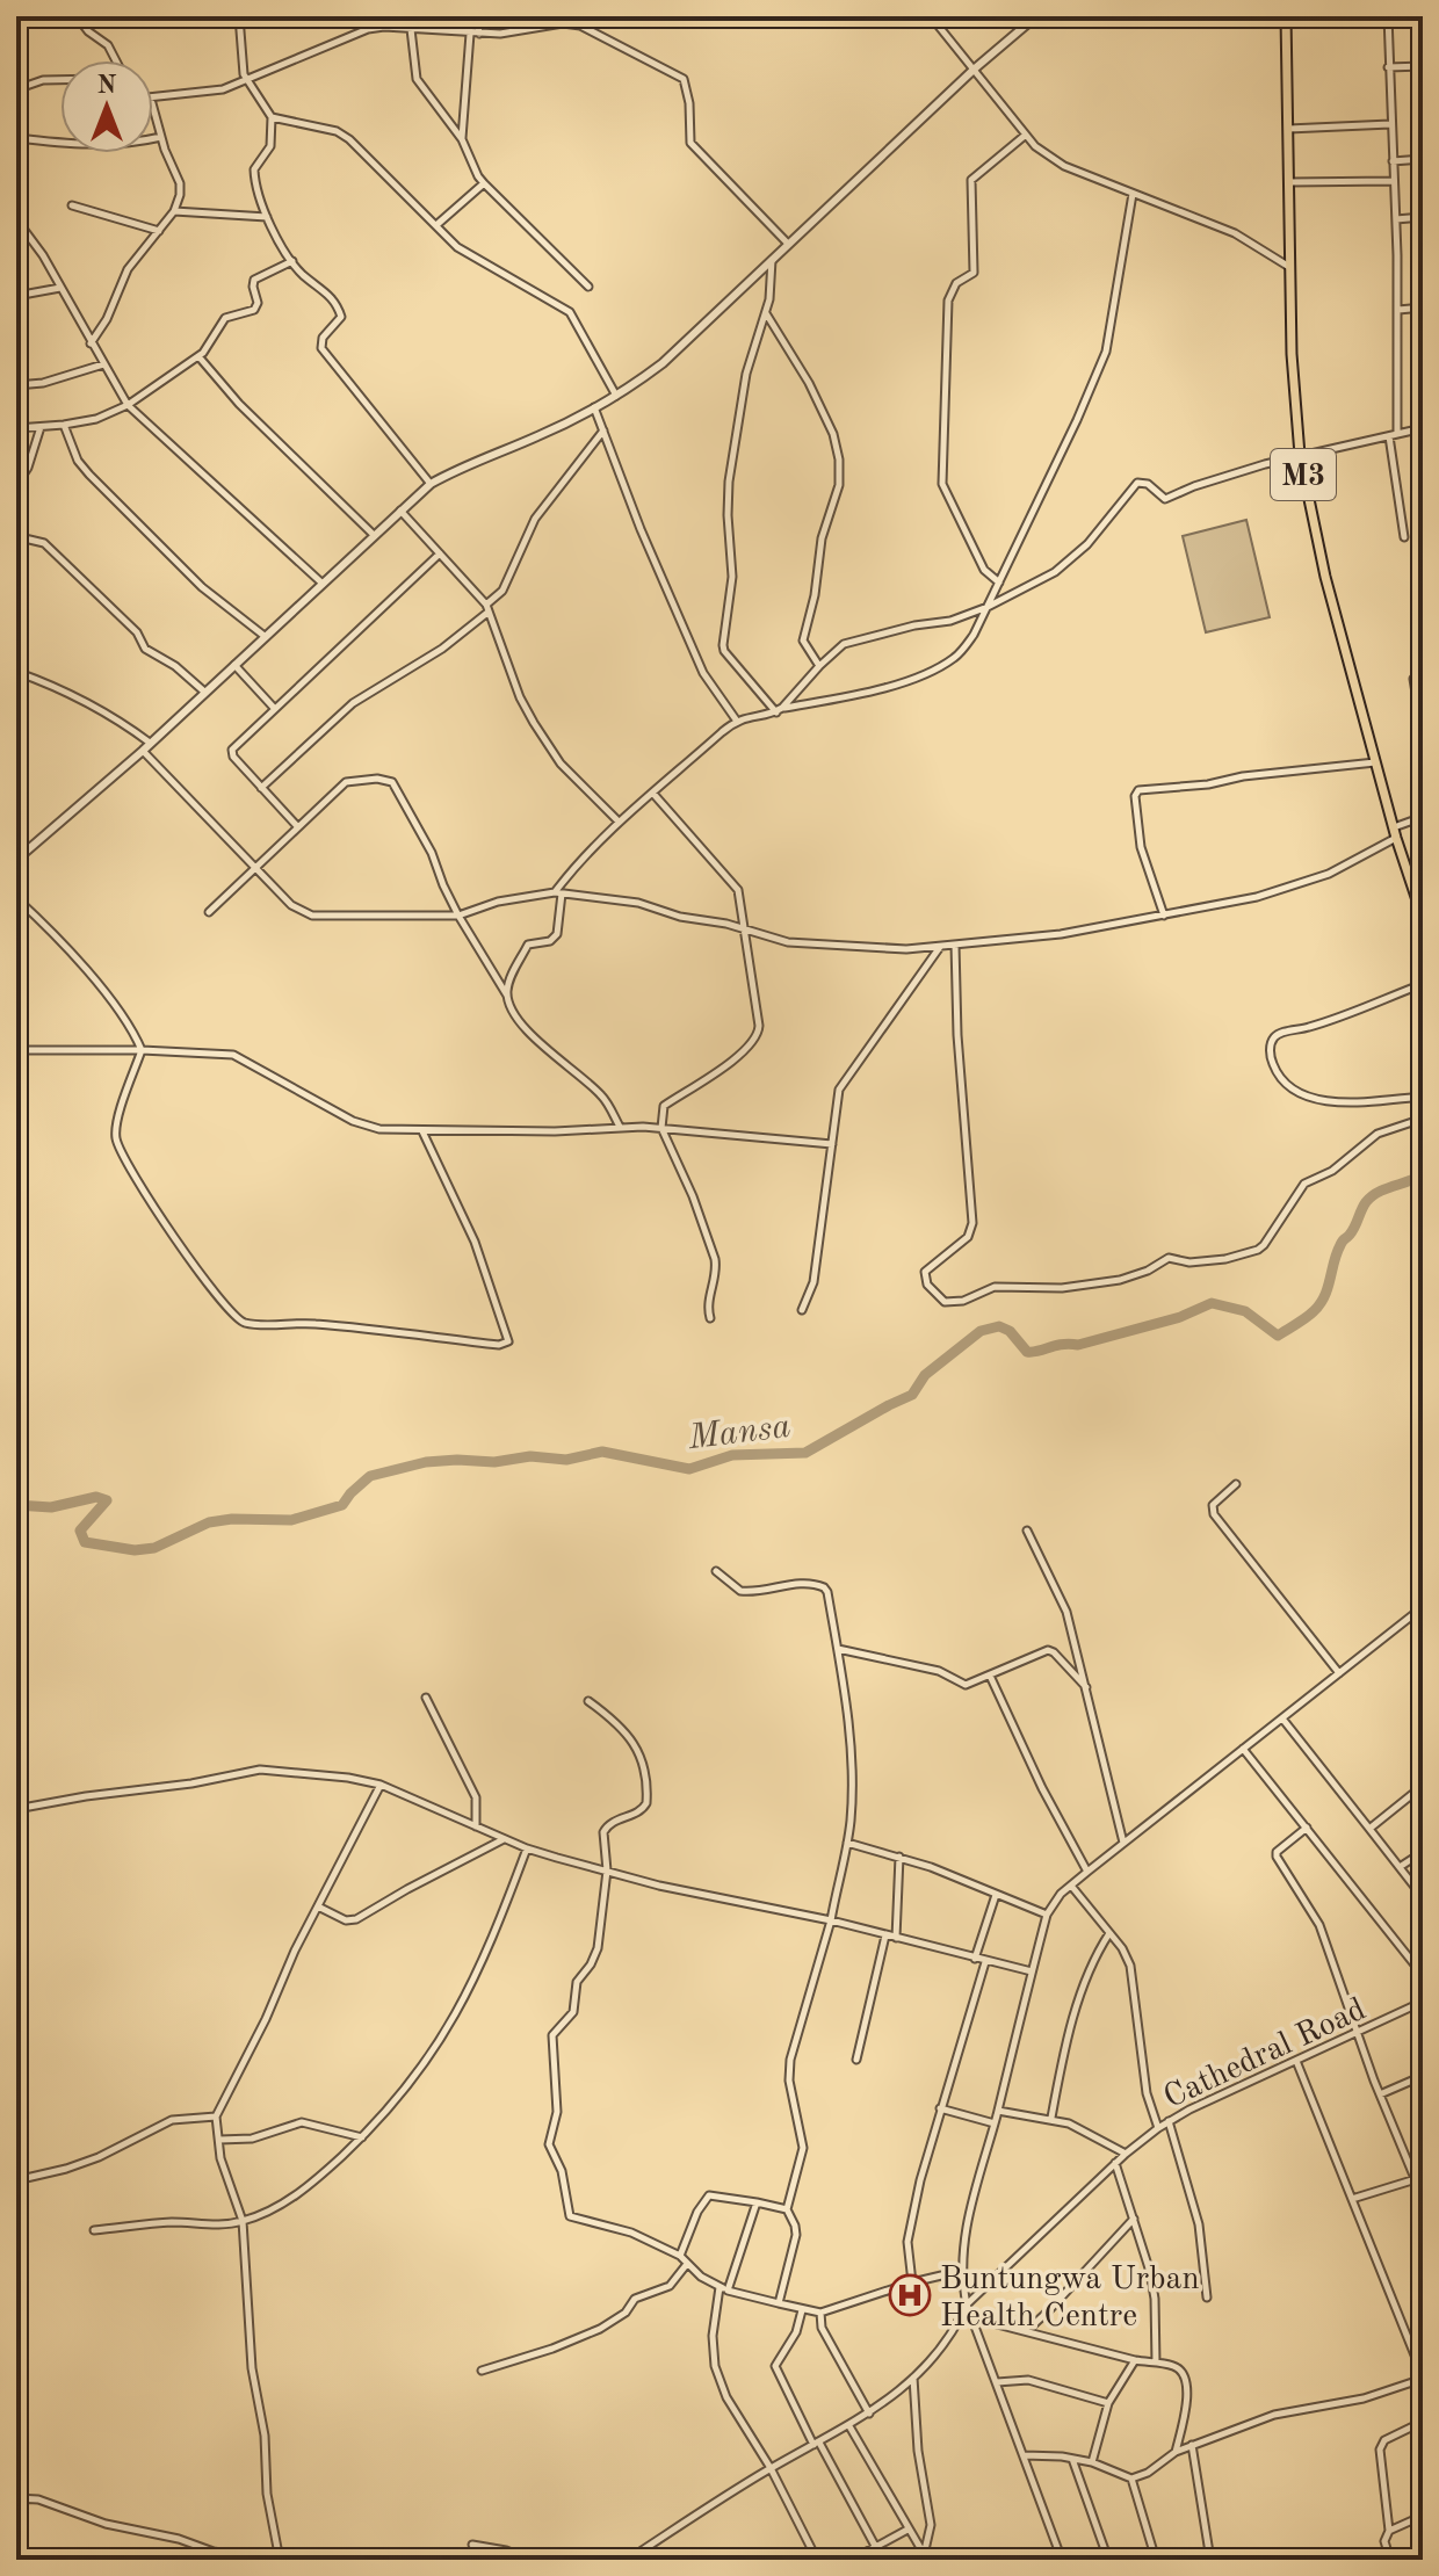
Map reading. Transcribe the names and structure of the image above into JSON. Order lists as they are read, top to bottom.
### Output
{
  "streets": {
    "main road": ["M3"],
    "street": ["Cathedral Road"]
  },
  "water": ["Mansa"],
  "places": {
    "hospital": ["Buntungwa Urban Health Centre"]
  },
  "north": "top"
}
